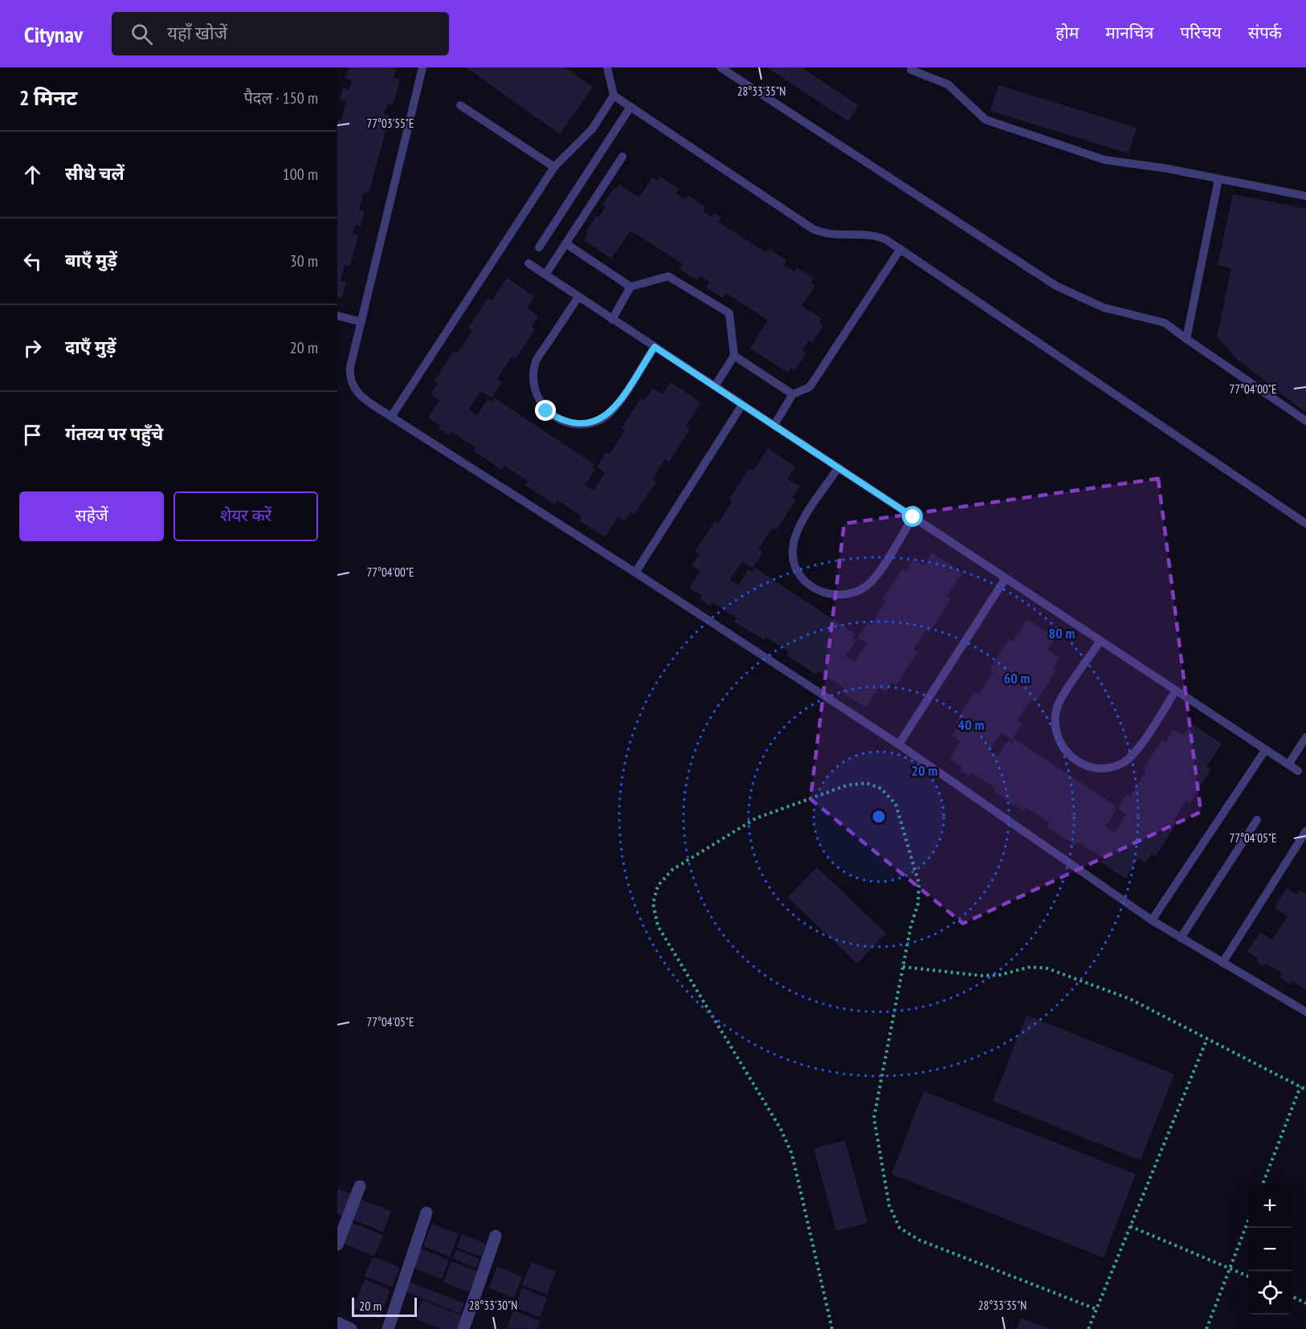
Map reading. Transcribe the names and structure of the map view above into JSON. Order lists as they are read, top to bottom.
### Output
{
  "scale_bar": "20 m",
  "page": {
    "header": "Citynav",
    "search": "यहाँ खोजें",
    "nav": [
      "होम",
      "मानचित्र",
      "परिचय",
      "संपर्क"
    ],
    "heading": ["2 मिनट", "पैदल · 150 m"],
    "list": [
      ["सीधे चलें", "100 m"],
      ["बाएँ मुड़ें", "30 m"],
      ["दाएँ मुड़ें", "20 m"],
      "गंतव्य पर पहुँचे"
    ],
    "buttons": ["सहेजें", "शेयर करें"],
    "map_buttons": ["+", "−"],
    "scale": "20 m"
  },
  "coordinates": [
    "28°33'35\"N",
    "77°03'55\"E",
    "77°04'00\"E",
    "77°04'05\"E",
    "28°33'30\"N"
  ],
  "rings": [
    "80 m",
    "60 m",
    "40 m",
    "20 m"
  ]
}
